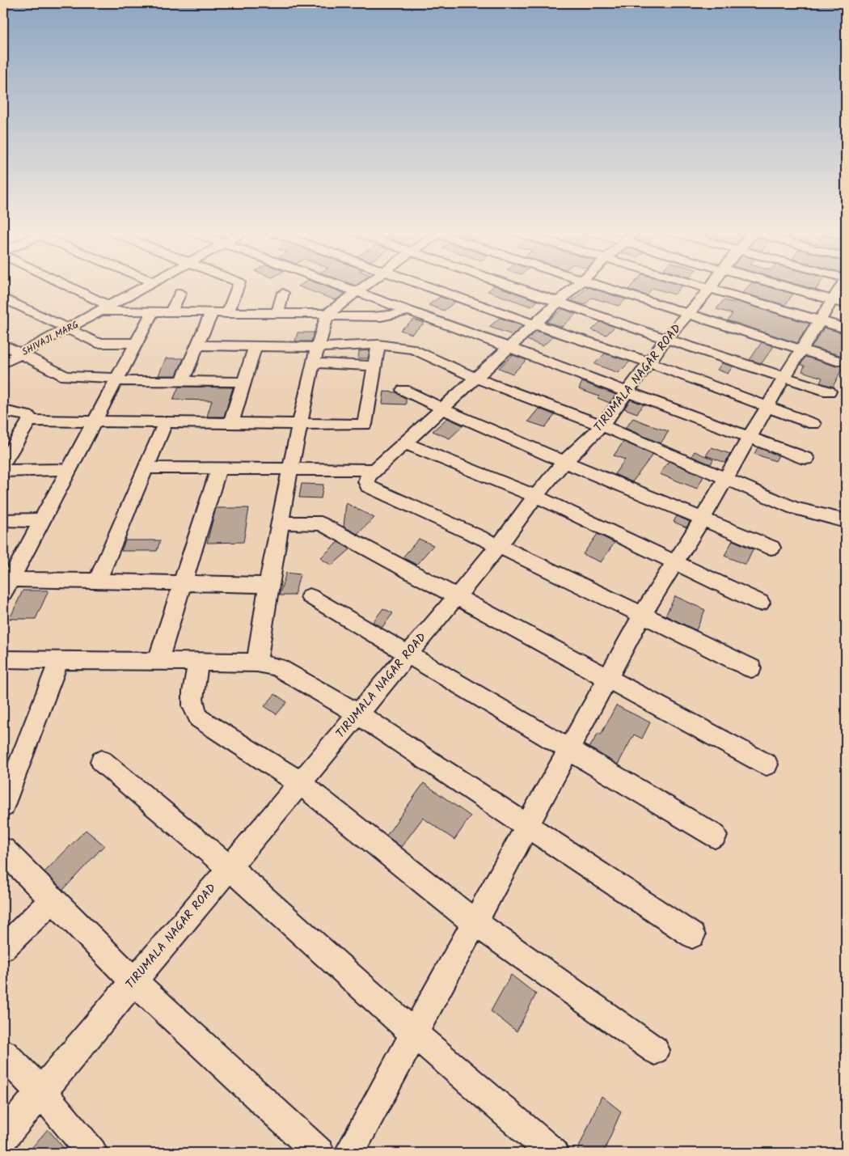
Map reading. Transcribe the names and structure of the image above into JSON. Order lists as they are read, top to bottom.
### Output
{
  "streets": {
    "street": ["SHIVAJI MARG", "TIRUMALA NAGAR ROAD"]
  }
}
